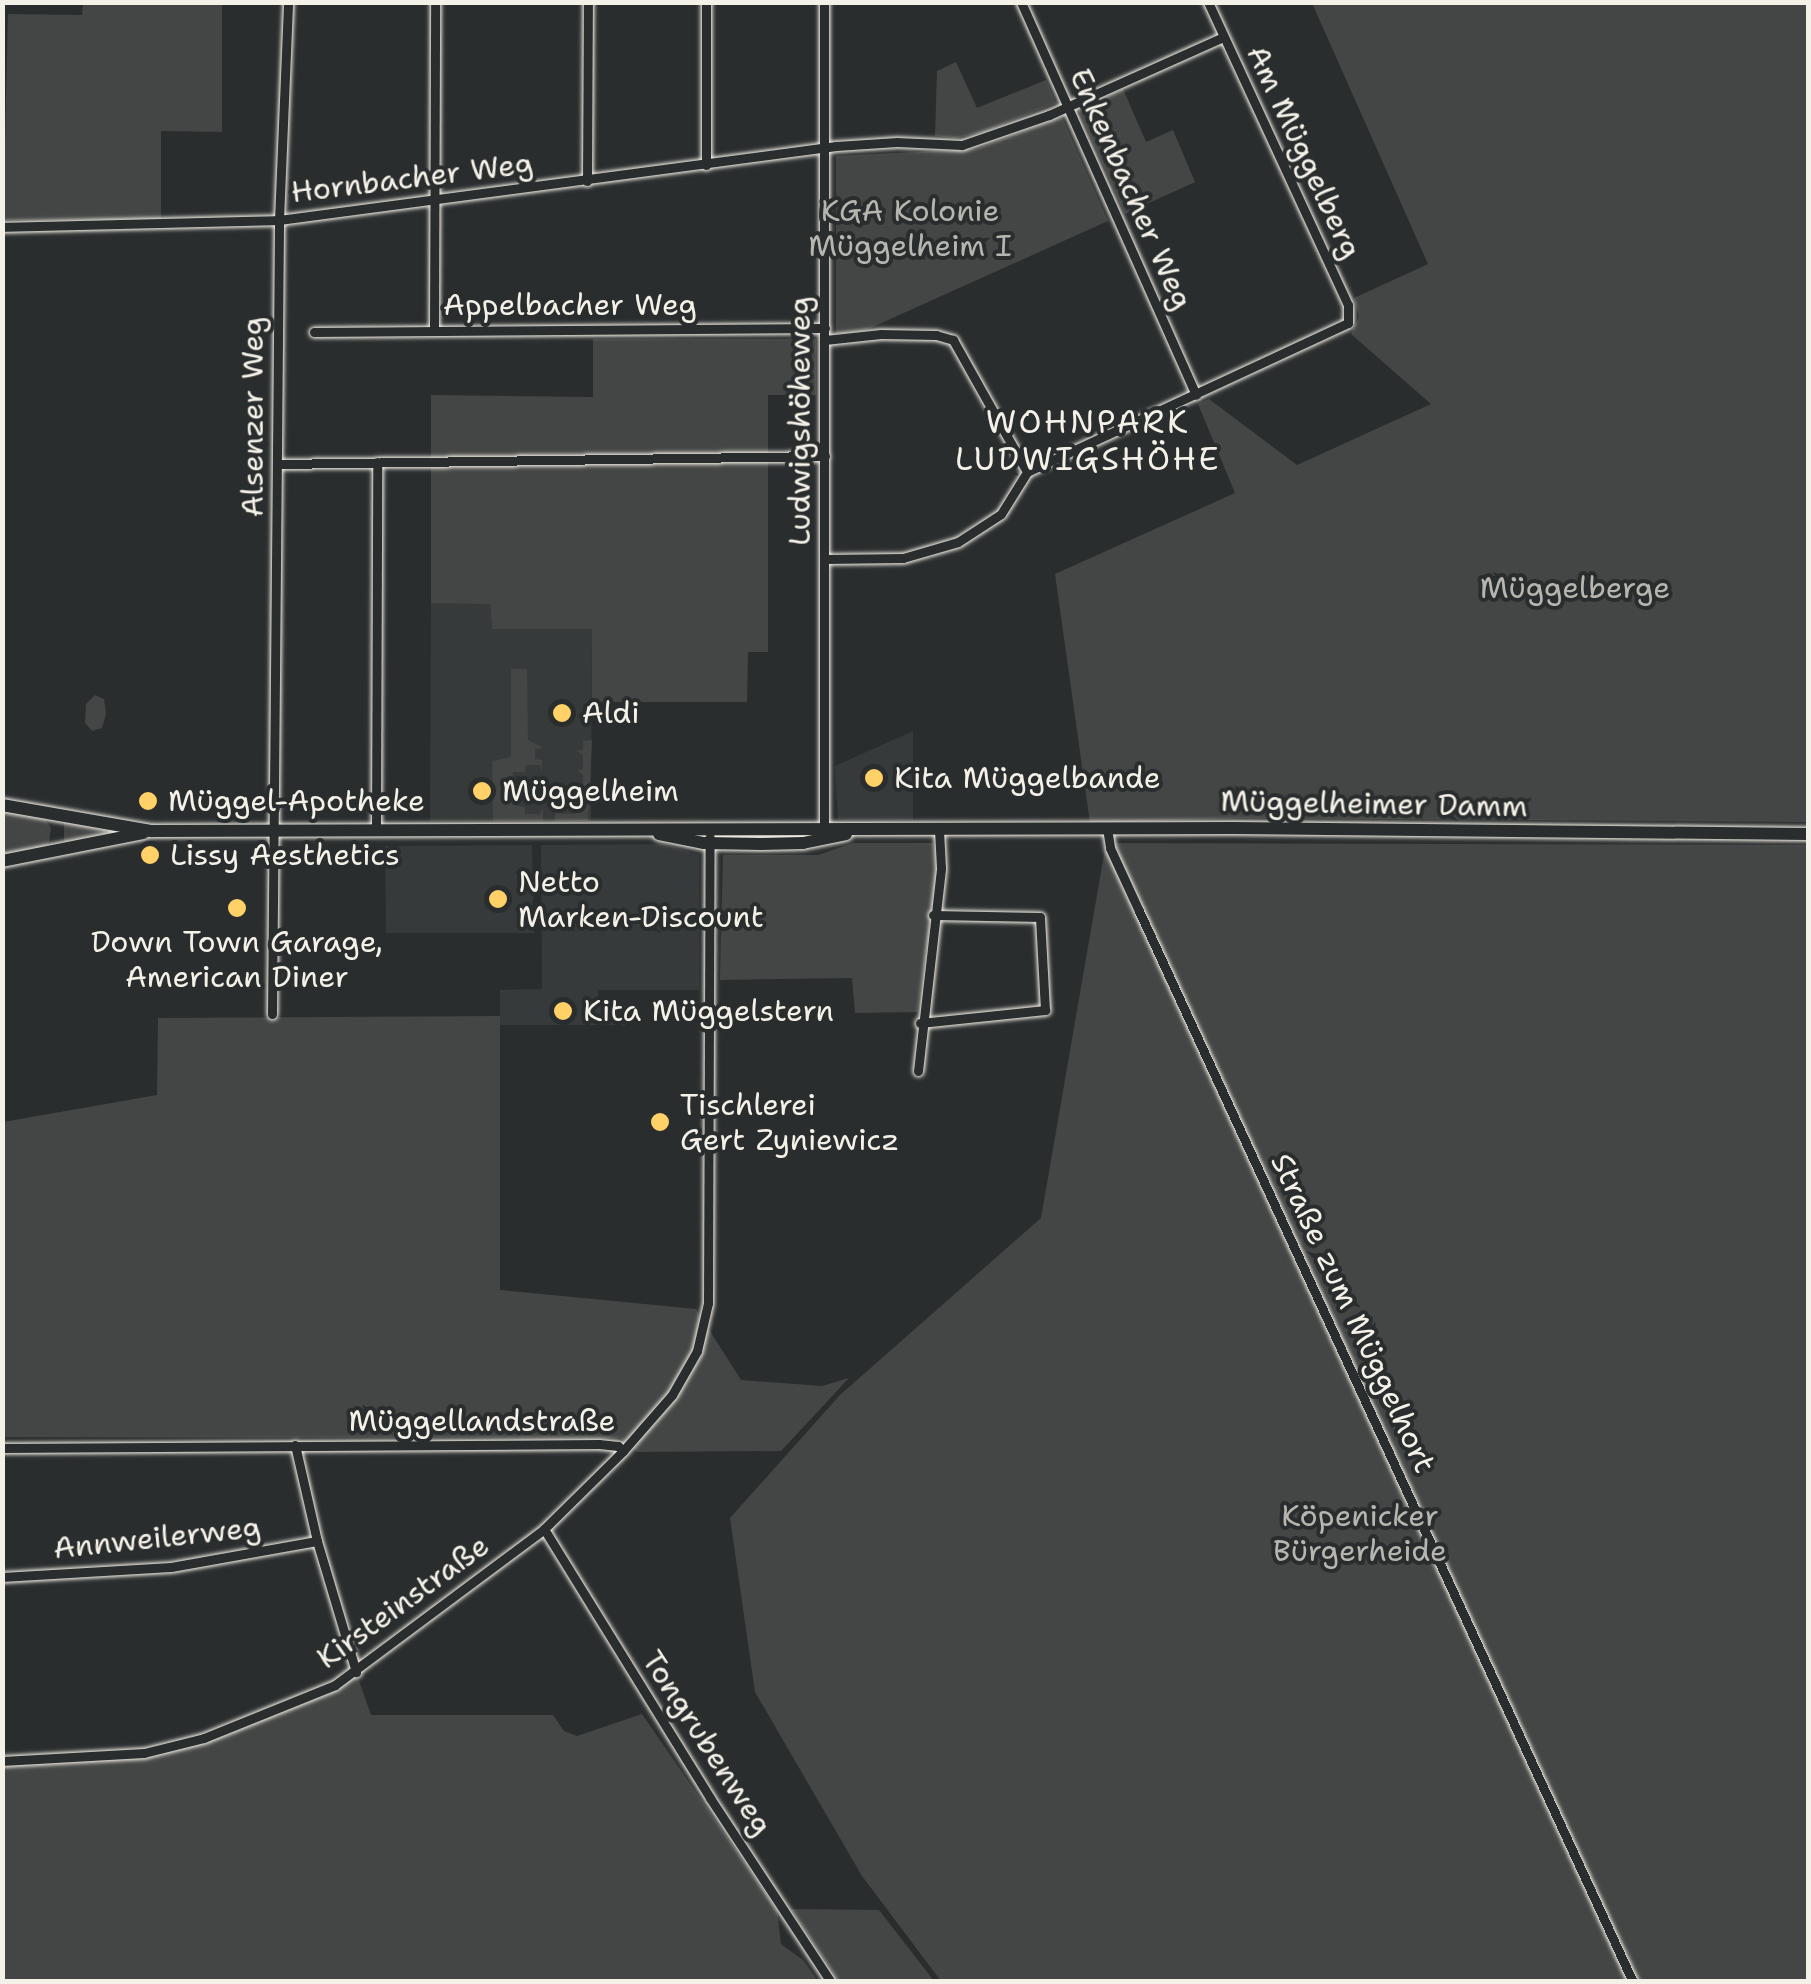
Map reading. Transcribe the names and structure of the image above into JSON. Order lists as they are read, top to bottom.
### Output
{
  "streets": {
    "main road": ["Müggelheimer Damm"],
    "street": [
      "Am Müggelberg",
      "Hornbacher Weg",
      "Enkenbacher Weg",
      "Appelbacher Weg",
      "Alsenzer Weg",
      "Ludwigshöheweg",
      "Straße zum Müggelhort",
      "Müggellandstraße",
      "Annweilerweg",
      "Kirsteinstraße",
      "Tongrubenweg"
    ]
  },
  "crossings": [
    ["Am Müggelberg", "Hornbacher Weg"],
    ["Am Müggelberg", "Enkenbacher Weg"],
    ["Hornbacher Weg", "Enkenbacher Weg"],
    ["Hornbacher Weg", "Alsenzer Weg"],
    ["Hornbacher Weg", "Ludwigshöheweg"],
    ["Appelbacher Weg", "Ludwigshöheweg"],
    ["Alsenzer Weg", "Müggelheimer Damm"],
    ["Ludwigshöheweg", "Müggelheimer Damm"],
    ["Müggelheimer Damm", "Straße zum Müggelhort"],
    ["Müggelheimer Damm", "Müggellandstraße"],
    ["Müggellandstraße", "Kirsteinstraße"],
    ["Kirsteinstraße", "Tongrubenweg"]
  ],
  "districts": ["WOHNPARK LUDWIGSHÖHE"],
  "parks": ["KGA Kolonie Müggelheim I", "Müggelberge", "Köpenicker Bürgerheide"],
  "places": [
    "Aldi",
    "Kita Müggelbande",
    "Müggelheim",
    "Müggel-Apotheke",
    "Lissy Aesthetics",
    "Netto Marken-Discount",
    "Down Town Garage, American Diner",
    "Kita Müggelstern",
    "Tischlerei Gert Zyniewicz"
  ]
}
